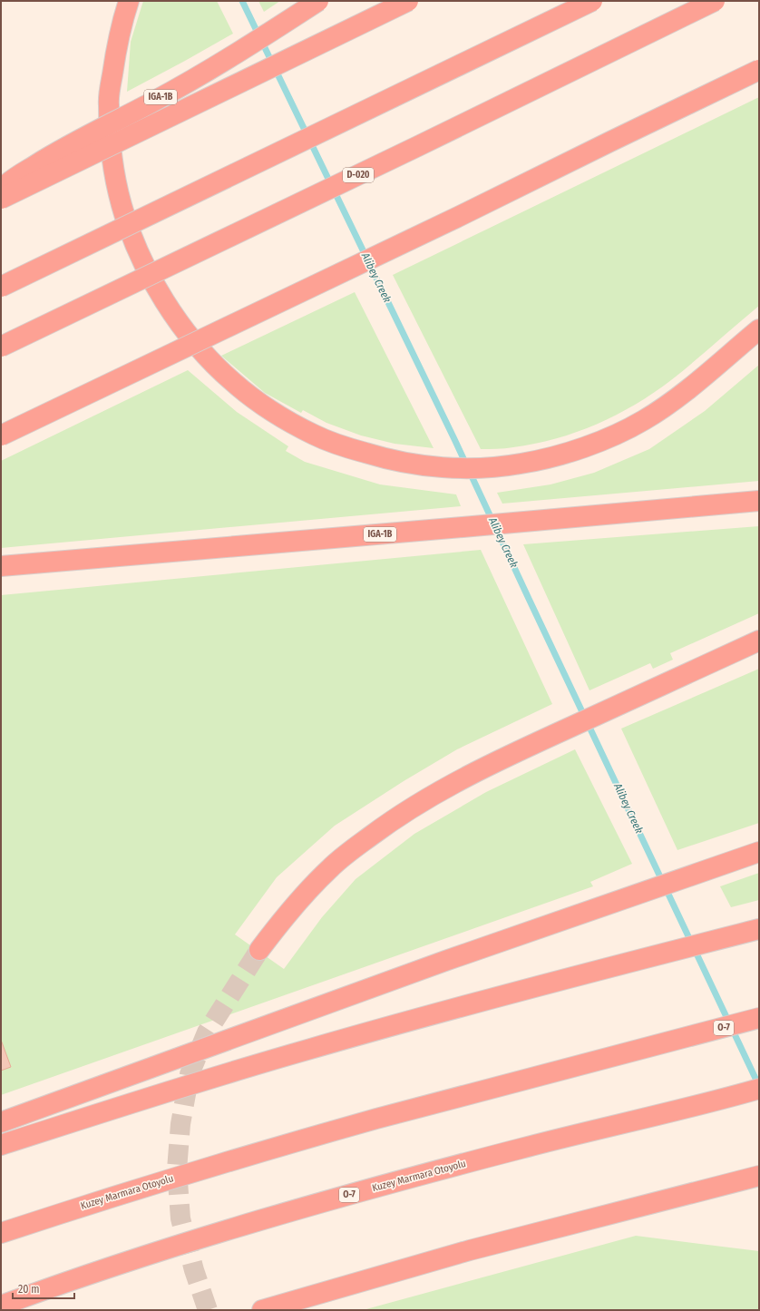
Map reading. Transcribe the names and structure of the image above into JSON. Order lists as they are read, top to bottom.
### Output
{
  "streets": {
    "highway": [
      "IGA-1B",
      "D-020",
      "O-7",
      "Kuzey Marmara Otoyolu"
    ]
  },
  "water": ["Alibey Creek"],
  "scale_bar": "20 m"
}
